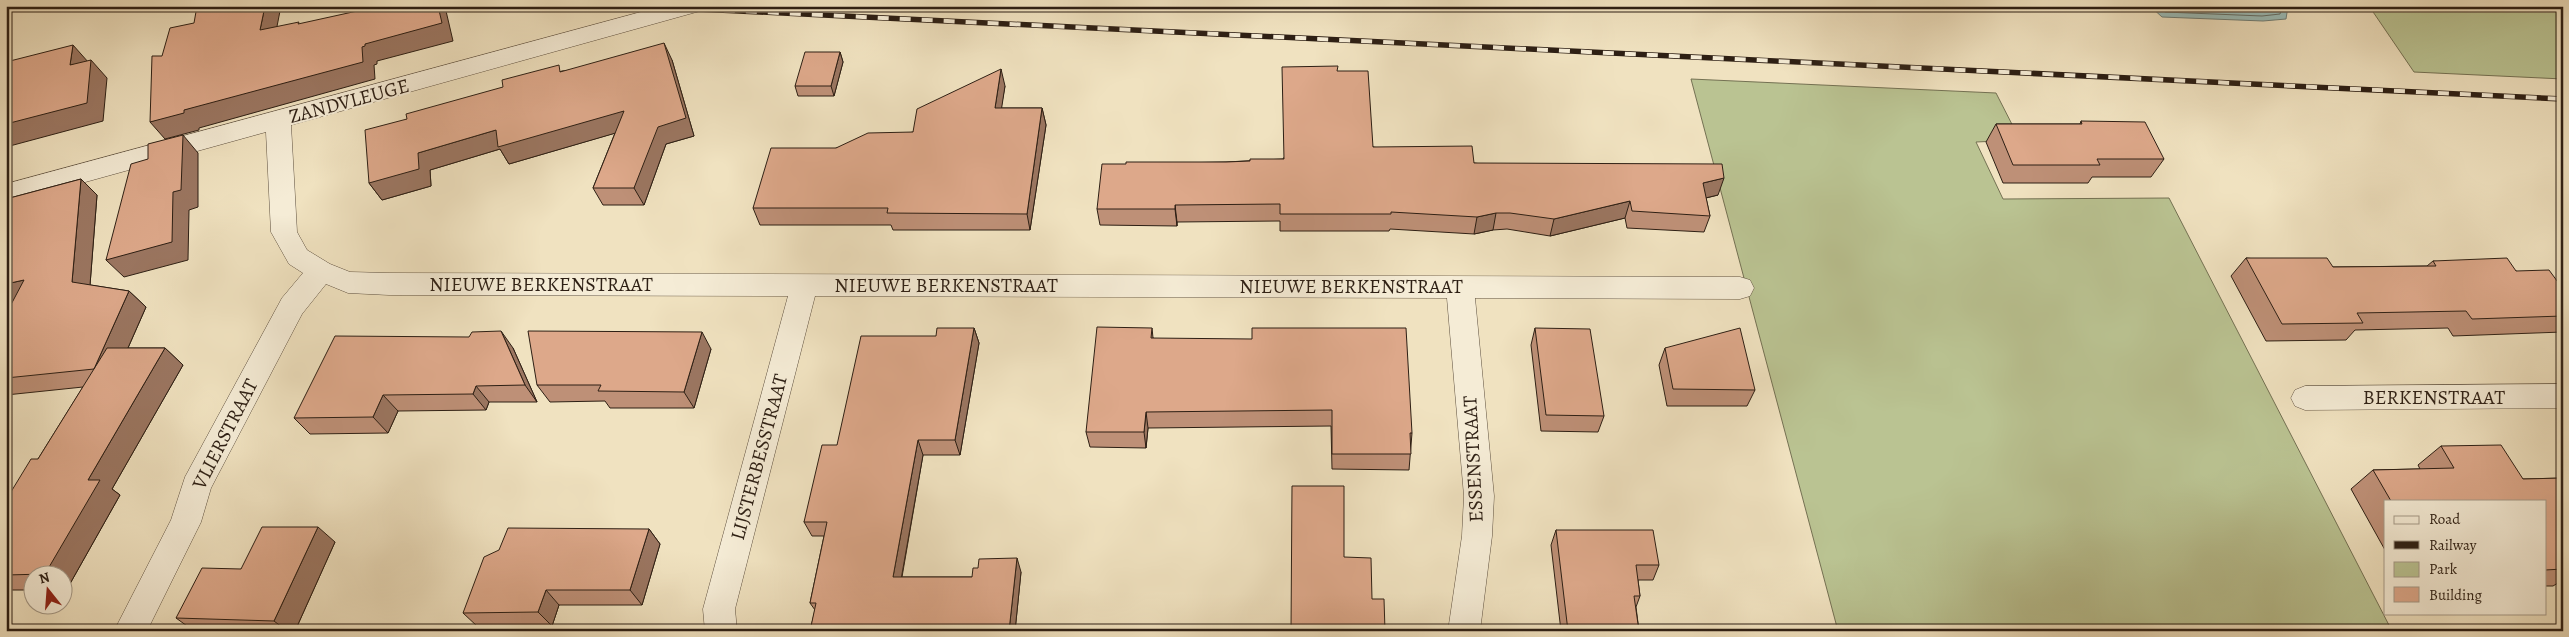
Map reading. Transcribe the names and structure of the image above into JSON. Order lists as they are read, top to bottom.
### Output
{
  "streets": {
    "street": [
      "ZANDVLEUGE",
      "NIEUWE BERKENSTRAAT",
      "BERKENSTRAAT",
      "VLIERSTRAAT",
      "LIJSTERBESSTRAAT",
      "ESSENSTRAAT"
    ]
  },
  "crossings": [
    ["ZANDVLEUGE", "NIEUWE BERKENSTRAAT"],
    ["NIEUWE BERKENSTRAAT", "VLIERSTRAAT"],
    ["NIEUWE BERKENSTRAAT", "LIJSTERBESSTRAAT"],
    ["NIEUWE BERKENSTRAAT", "ESSENSTRAAT"]
  ],
  "legend": [
    "Road",
    "Railway",
    "Park",
    "Building"
  ],
  "north": "top"
}
